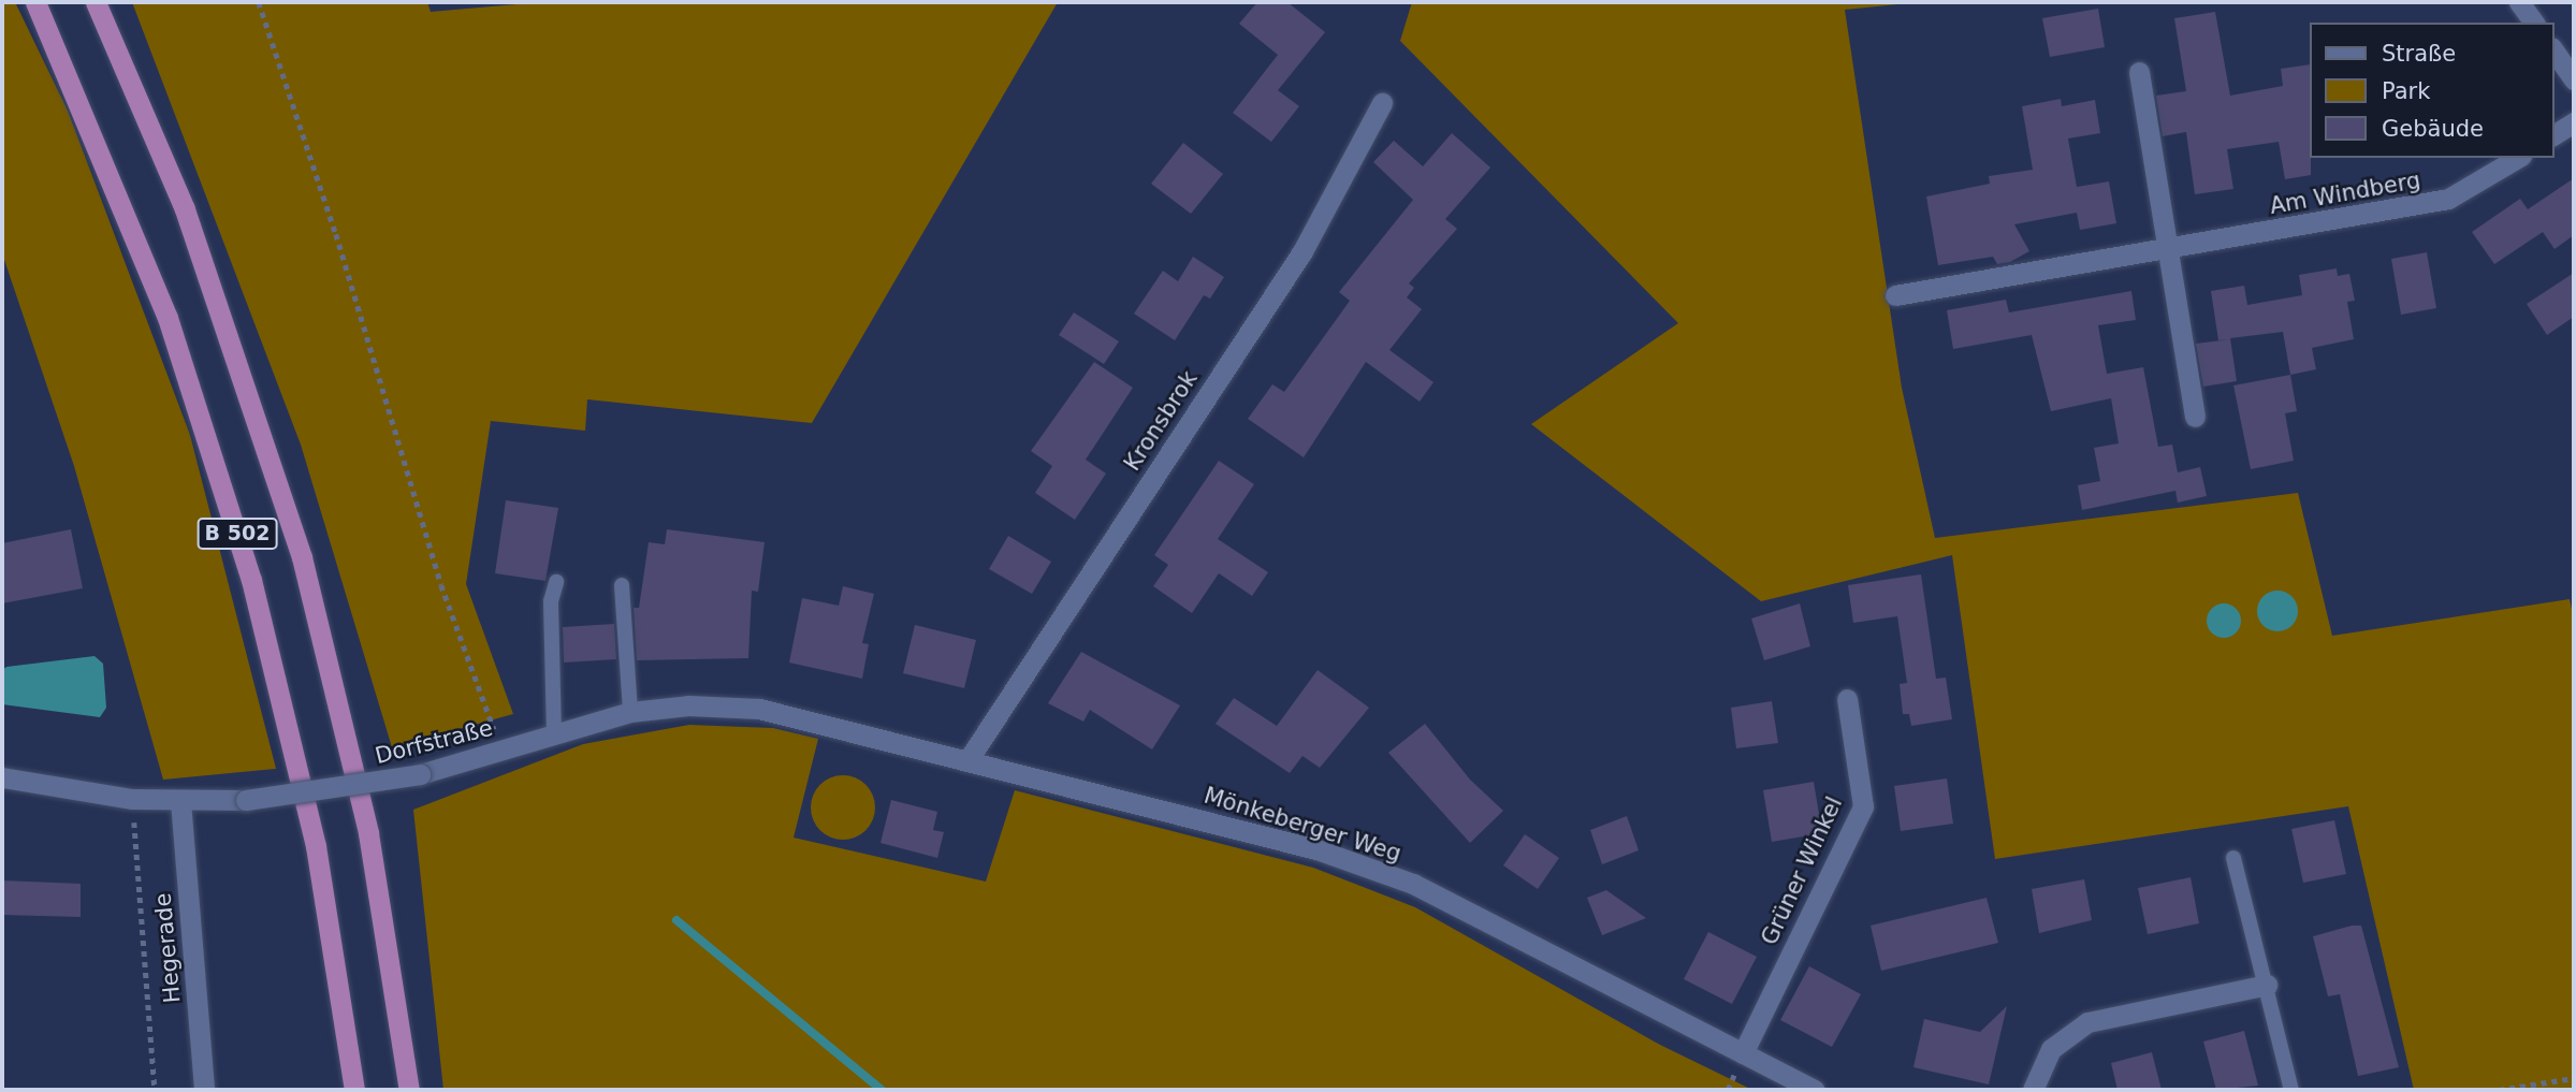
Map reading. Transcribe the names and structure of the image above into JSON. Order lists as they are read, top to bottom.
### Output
{
  "streets": {
    "highway": ["B 502"],
    "street": [
      "Am Windberg",
      "Kronsbrok",
      "Dorfstraße",
      "Mönkeberger Weg",
      "Grüner Winkel",
      "Hegerade"
    ]
  },
  "crossings": [
    ["Kronsbrok", "Mönkeberger Weg"],
    ["Dorfstraße", "Mönkeberger Weg"],
    ["Dorfstraße", "Hegerade"],
    ["Mönkeberger Weg", "Grüner Winkel"]
  ],
  "legend": ["Straße", "Park", "Gebäude"]
}
